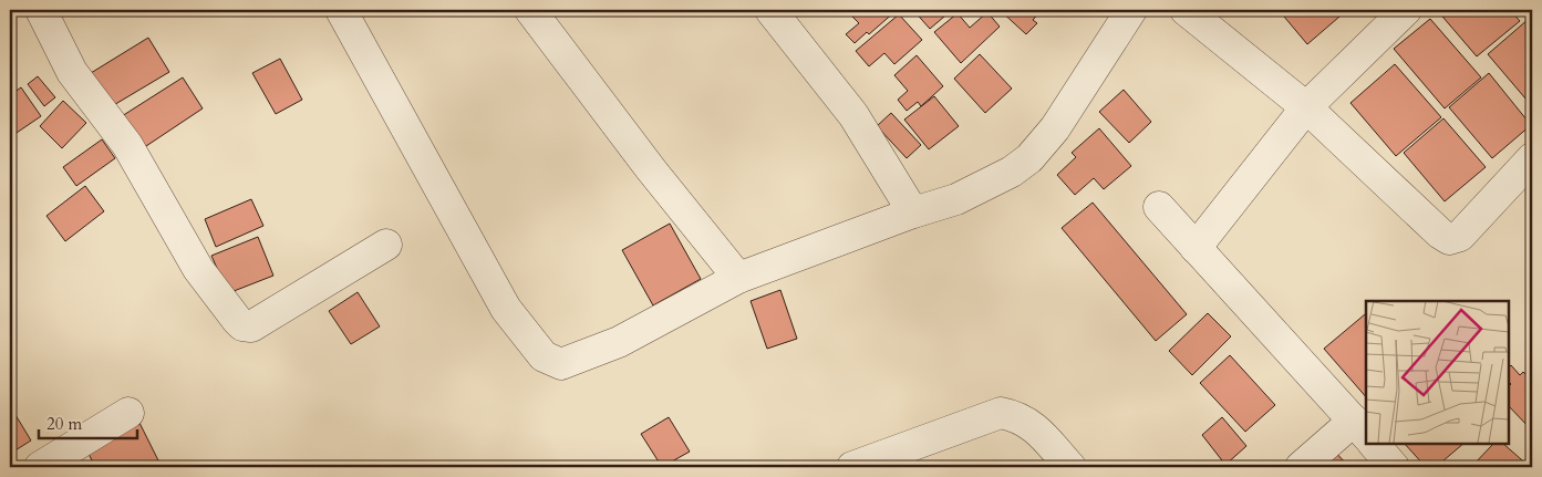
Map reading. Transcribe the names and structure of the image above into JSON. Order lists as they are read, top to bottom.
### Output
{
  "scale_bar": "20 m"
}
